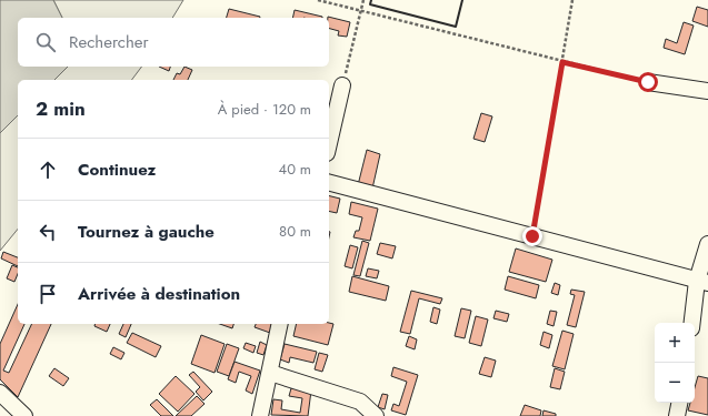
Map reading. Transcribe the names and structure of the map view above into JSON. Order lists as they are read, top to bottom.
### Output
{
  "page": {
    "search": "Rechercher",
    "heading": ["2 min", "À pied · 120 m"],
    "list": [
      ["Continuez", "40 m"],
      ["Tournez à gauche", "80 m"],
      "Arrivée à destination"
    ],
    "map_buttons": ["+", "−"]
  }
}
